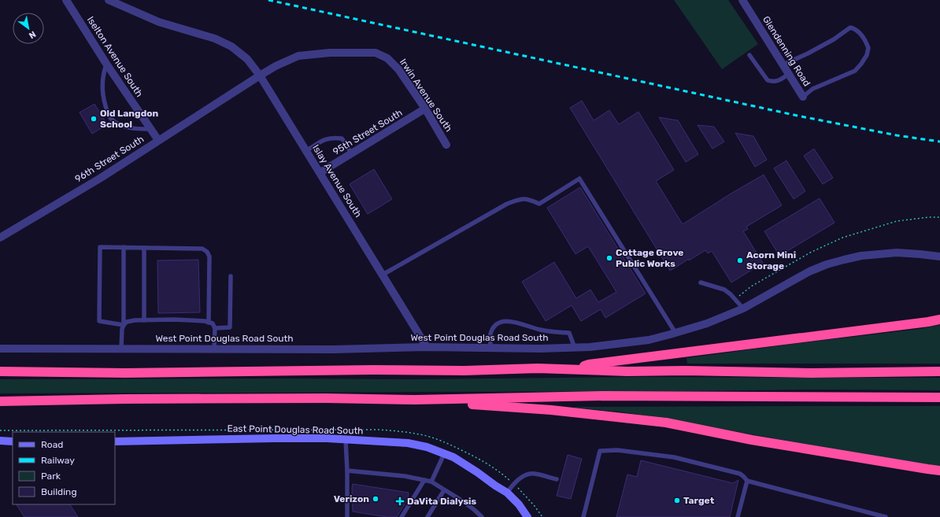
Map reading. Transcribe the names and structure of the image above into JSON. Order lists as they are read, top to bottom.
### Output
{
  "streets": {
    "street": [
      "Glendenning Road",
      "Iselton Avenue South",
      "Irwin Avenue South",
      "95th Street South",
      "96th Street South",
      "Islay Avenue South",
      "West Point Douglas Road South",
      "East Point Douglas Road South"
    ]
  },
  "crossings": [
    ["Iselton Avenue South", "96th Street South"],
    ["Irwin Avenue South", "95th Street South"],
    ["Irwin Avenue South", "96th Street South"],
    ["95th Street South", "Islay Avenue South"],
    ["96th Street South", "Islay Avenue South"],
    ["Islay Avenue South", "West Point Douglas Road South"]
  ],
  "places": {
    "other": [
      "Old Langdon School",
      "Cottage Grove Public Works",
      "Acorn Mini Storage",
      "Verizon",
      "Target"
    ],
    "health": ["DaVita Dialysis"]
  },
  "legend": [
    "Road",
    "Railway",
    "Park",
    "Building"
  ],
  "north": "bottom right"
}
